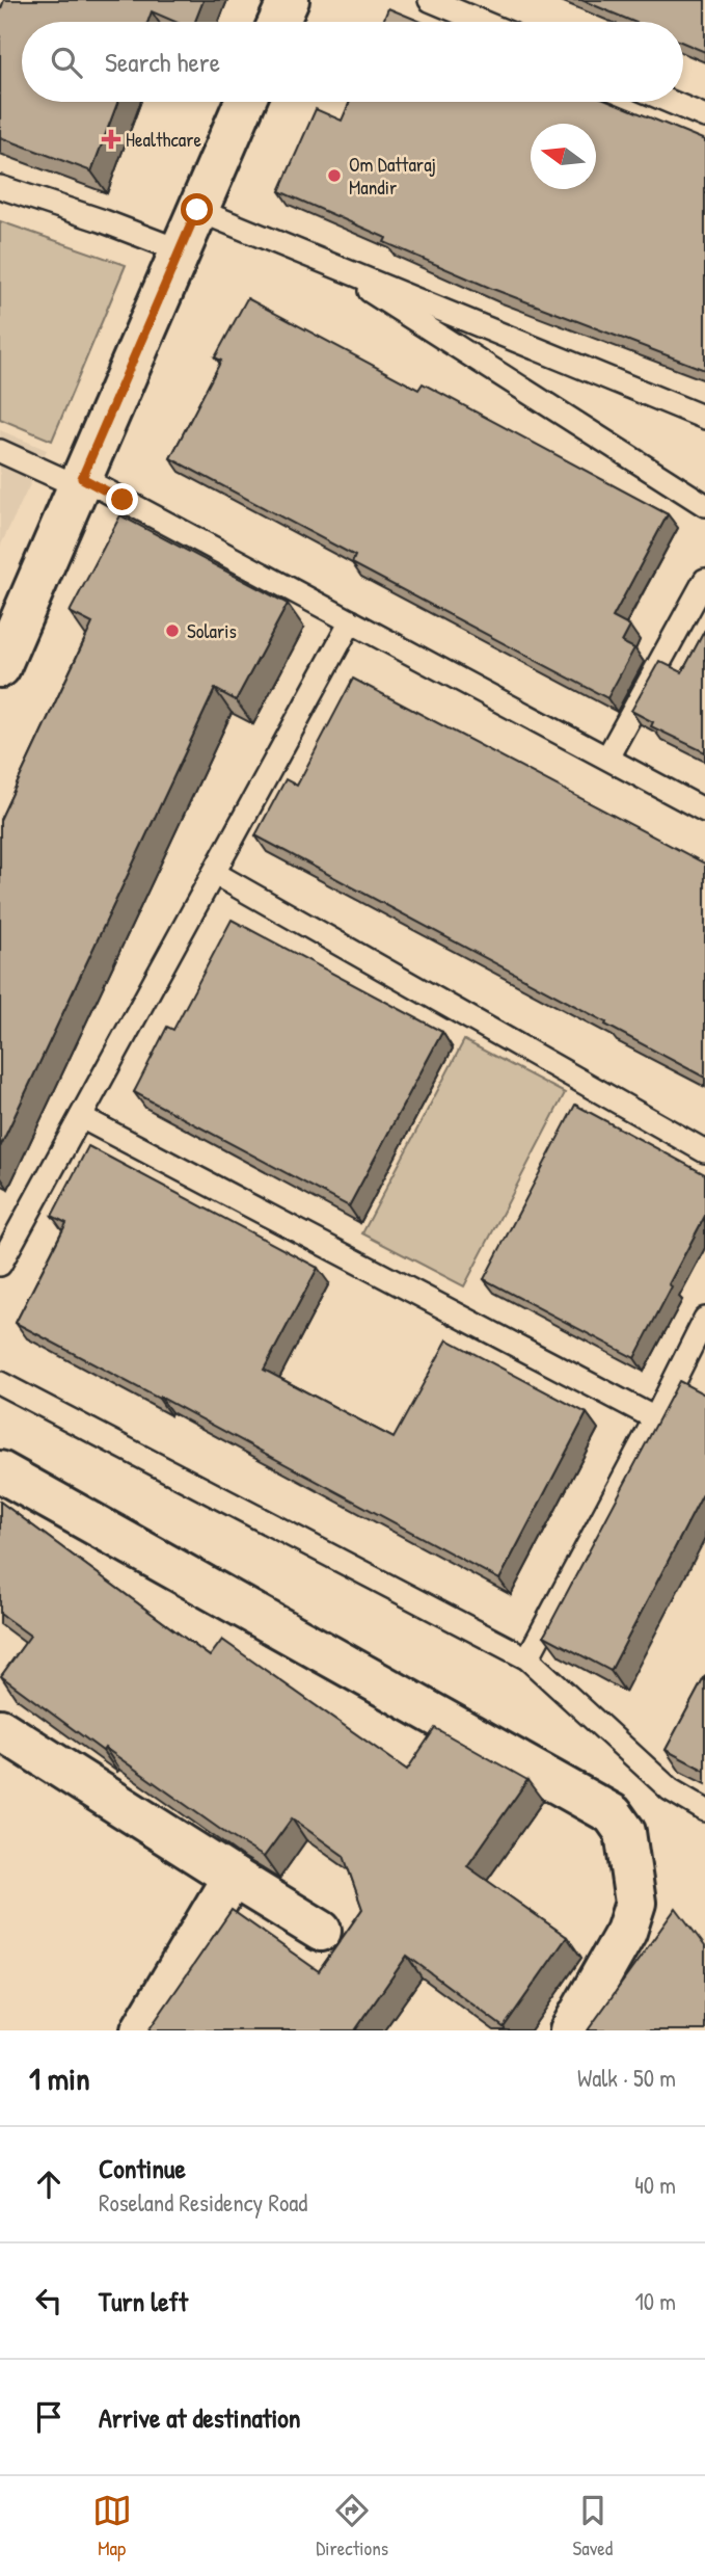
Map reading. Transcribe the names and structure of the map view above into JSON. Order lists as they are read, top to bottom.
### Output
{
  "places": {
    "health": ["Healthcare"],
    "other": ["Om Dattaraj Mandir", "Solaris"]
  },
  "north": "left",
  "page": {
    "search": "Search here",
    "heading": ["1 min", "Walk · 50 m"],
    "list": [
      ["Continue", "Roseland Residency Road", "40 m"],
      ["Turn left", "10 m"],
      "Arrive at destination"
    ],
    "nav": ["Map", "Directions", "Saved"]
  }
}
